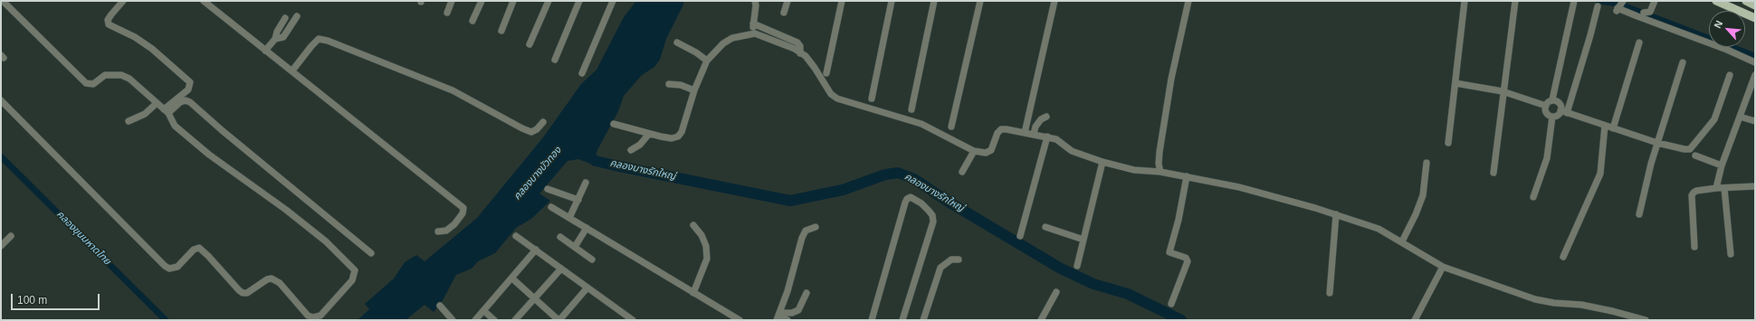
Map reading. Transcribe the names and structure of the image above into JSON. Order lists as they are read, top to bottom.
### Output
{
  "water": ["คลองบางรักใหญ่", "คลองบางบัวทอง", "คลองขุนมหาดไทย"],
  "scale_bar": "100 m",
  "north": "top left"
}
